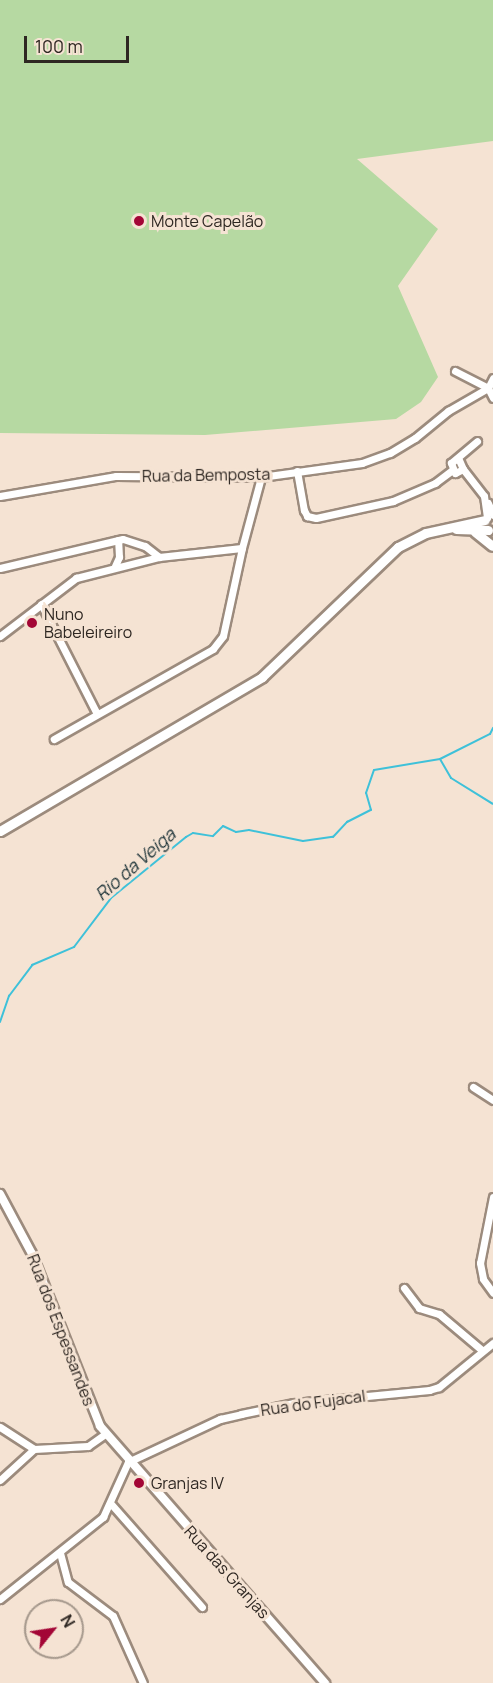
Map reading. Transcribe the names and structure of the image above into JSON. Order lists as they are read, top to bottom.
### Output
{
  "streets": {
    "street": [
      "Rua da Bemposta",
      "Rua dos Espessandes",
      "Rua do Fujacal",
      "Rua das Granjas"
    ]
  },
  "crossings": [
    ["Rua dos Espessandes", "Rua do Fujacal"],
    ["Rua dos Espessandes", "Rua das Granjas"],
    ["Rua do Fujacal", "Rua das Granjas"]
  ],
  "water": ["Rio da Veiga"],
  "places": ["Monte Capelão", "Nuno Babeleireiro", "Granjas IV"],
  "scale_bar": "100 m",
  "north": "top right"
}
